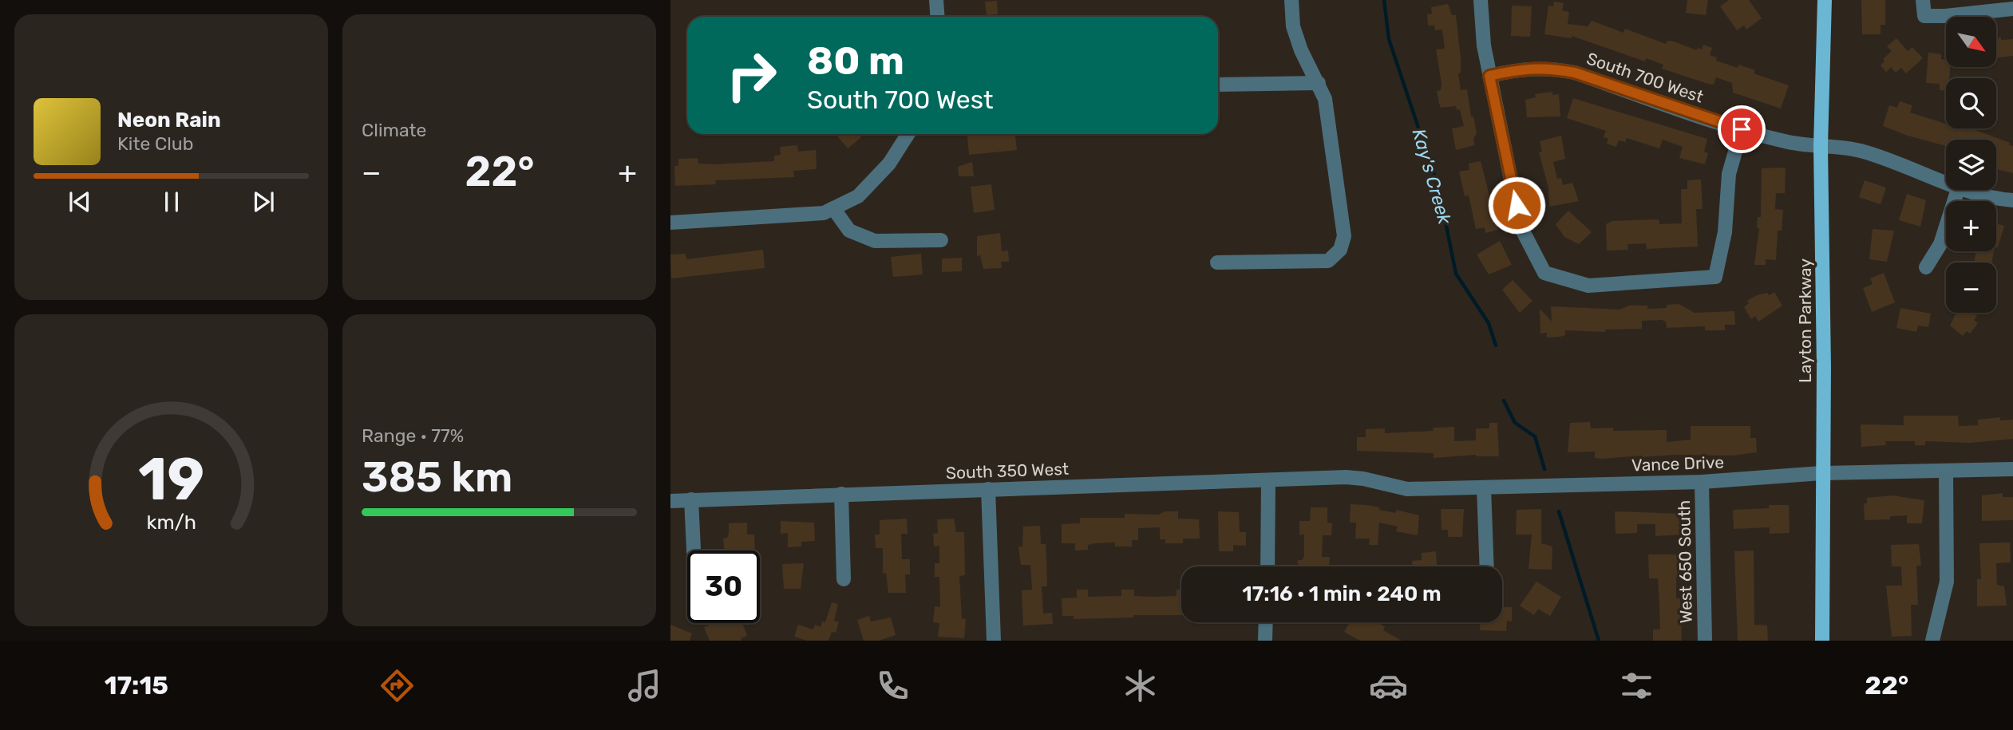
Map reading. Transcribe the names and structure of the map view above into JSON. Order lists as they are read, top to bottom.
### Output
{
  "streets": {
    "main road": ["Layton Parkway"],
    "street": [
      "South 700 West",
      "Vance Drive",
      "South 350 West",
      "West 650 South"
    ]
  },
  "crossings": [
    ["South 700 West", "Layton Parkway"],
    ["Layton Parkway", "Vance Drive"],
    ["Vance Drive", "South 350 West"],
    ["Vance Drive", "West 650 South"]
  ],
  "water": ["Kay's Creek"],
  "north": "bottom right",
  "page": {
    "tile": [
      "Climate",
      ["Range · 77%", "385 km"]
    ],
    "map_buttons": ["+", "−"],
    "turn": ["80 m", "South 700 West"],
    "song": ["Neon Rain", "Kite Club"],
    "heat": ["−", "22°", "+"],
    "limit": "30",
    "trip": "17:16 · 1 min · 240 m",
    "tabs": ["17:15", "22°"],
    "gauge": ["19", "km/h"]
  }
}
